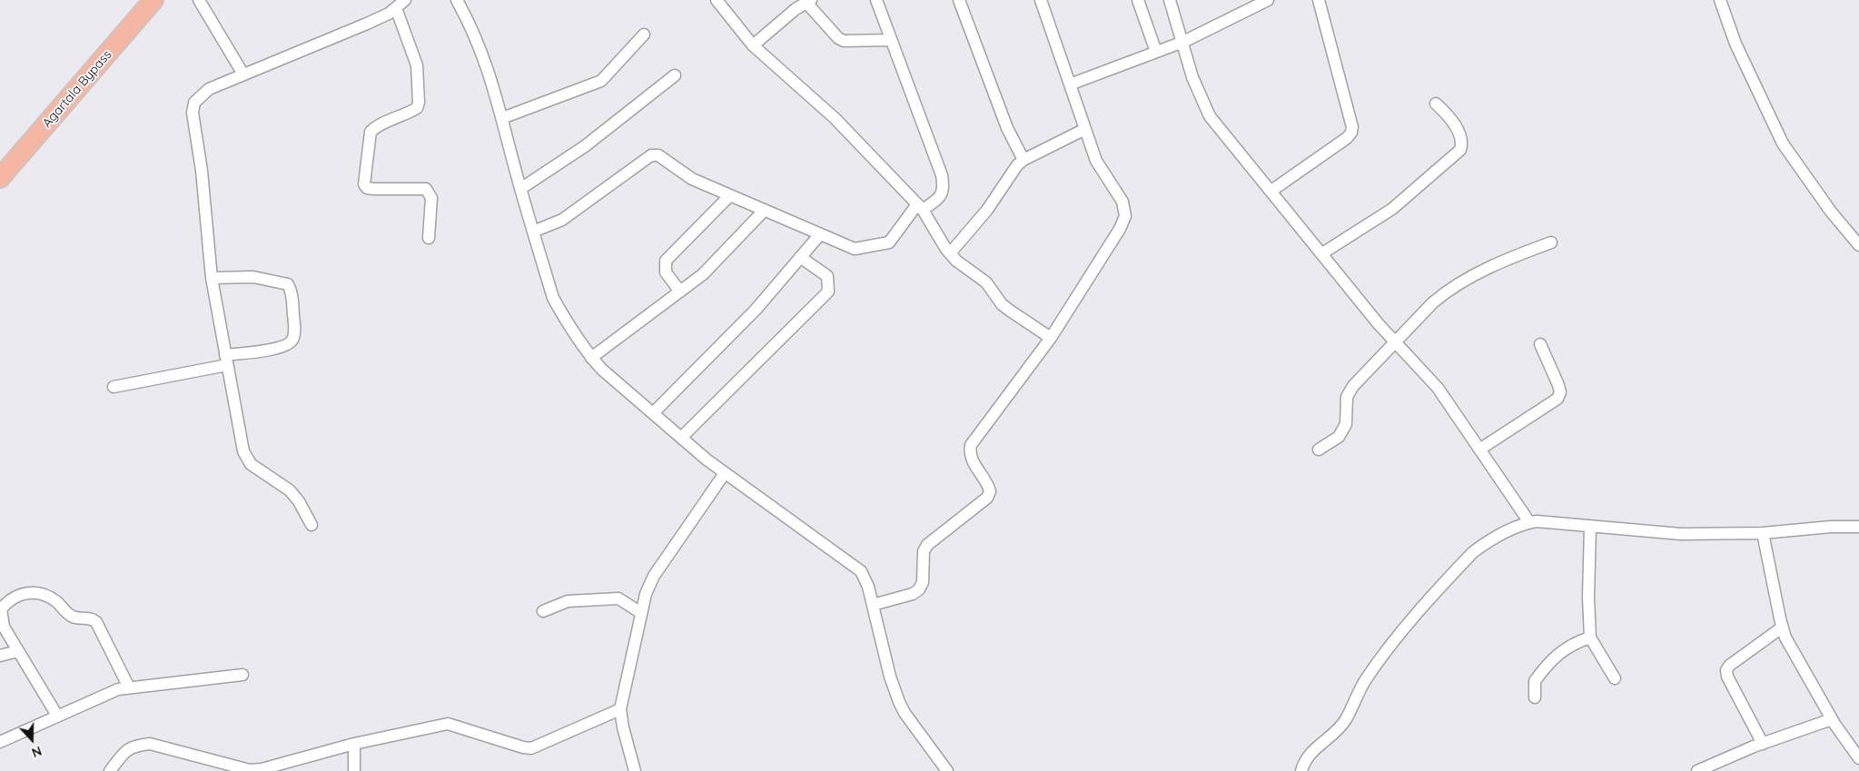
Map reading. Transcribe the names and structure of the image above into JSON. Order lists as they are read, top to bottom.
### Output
{
  "streets": {
    "highway": ["Agartala Bypass"]
  },
  "north": "bottom"
}
